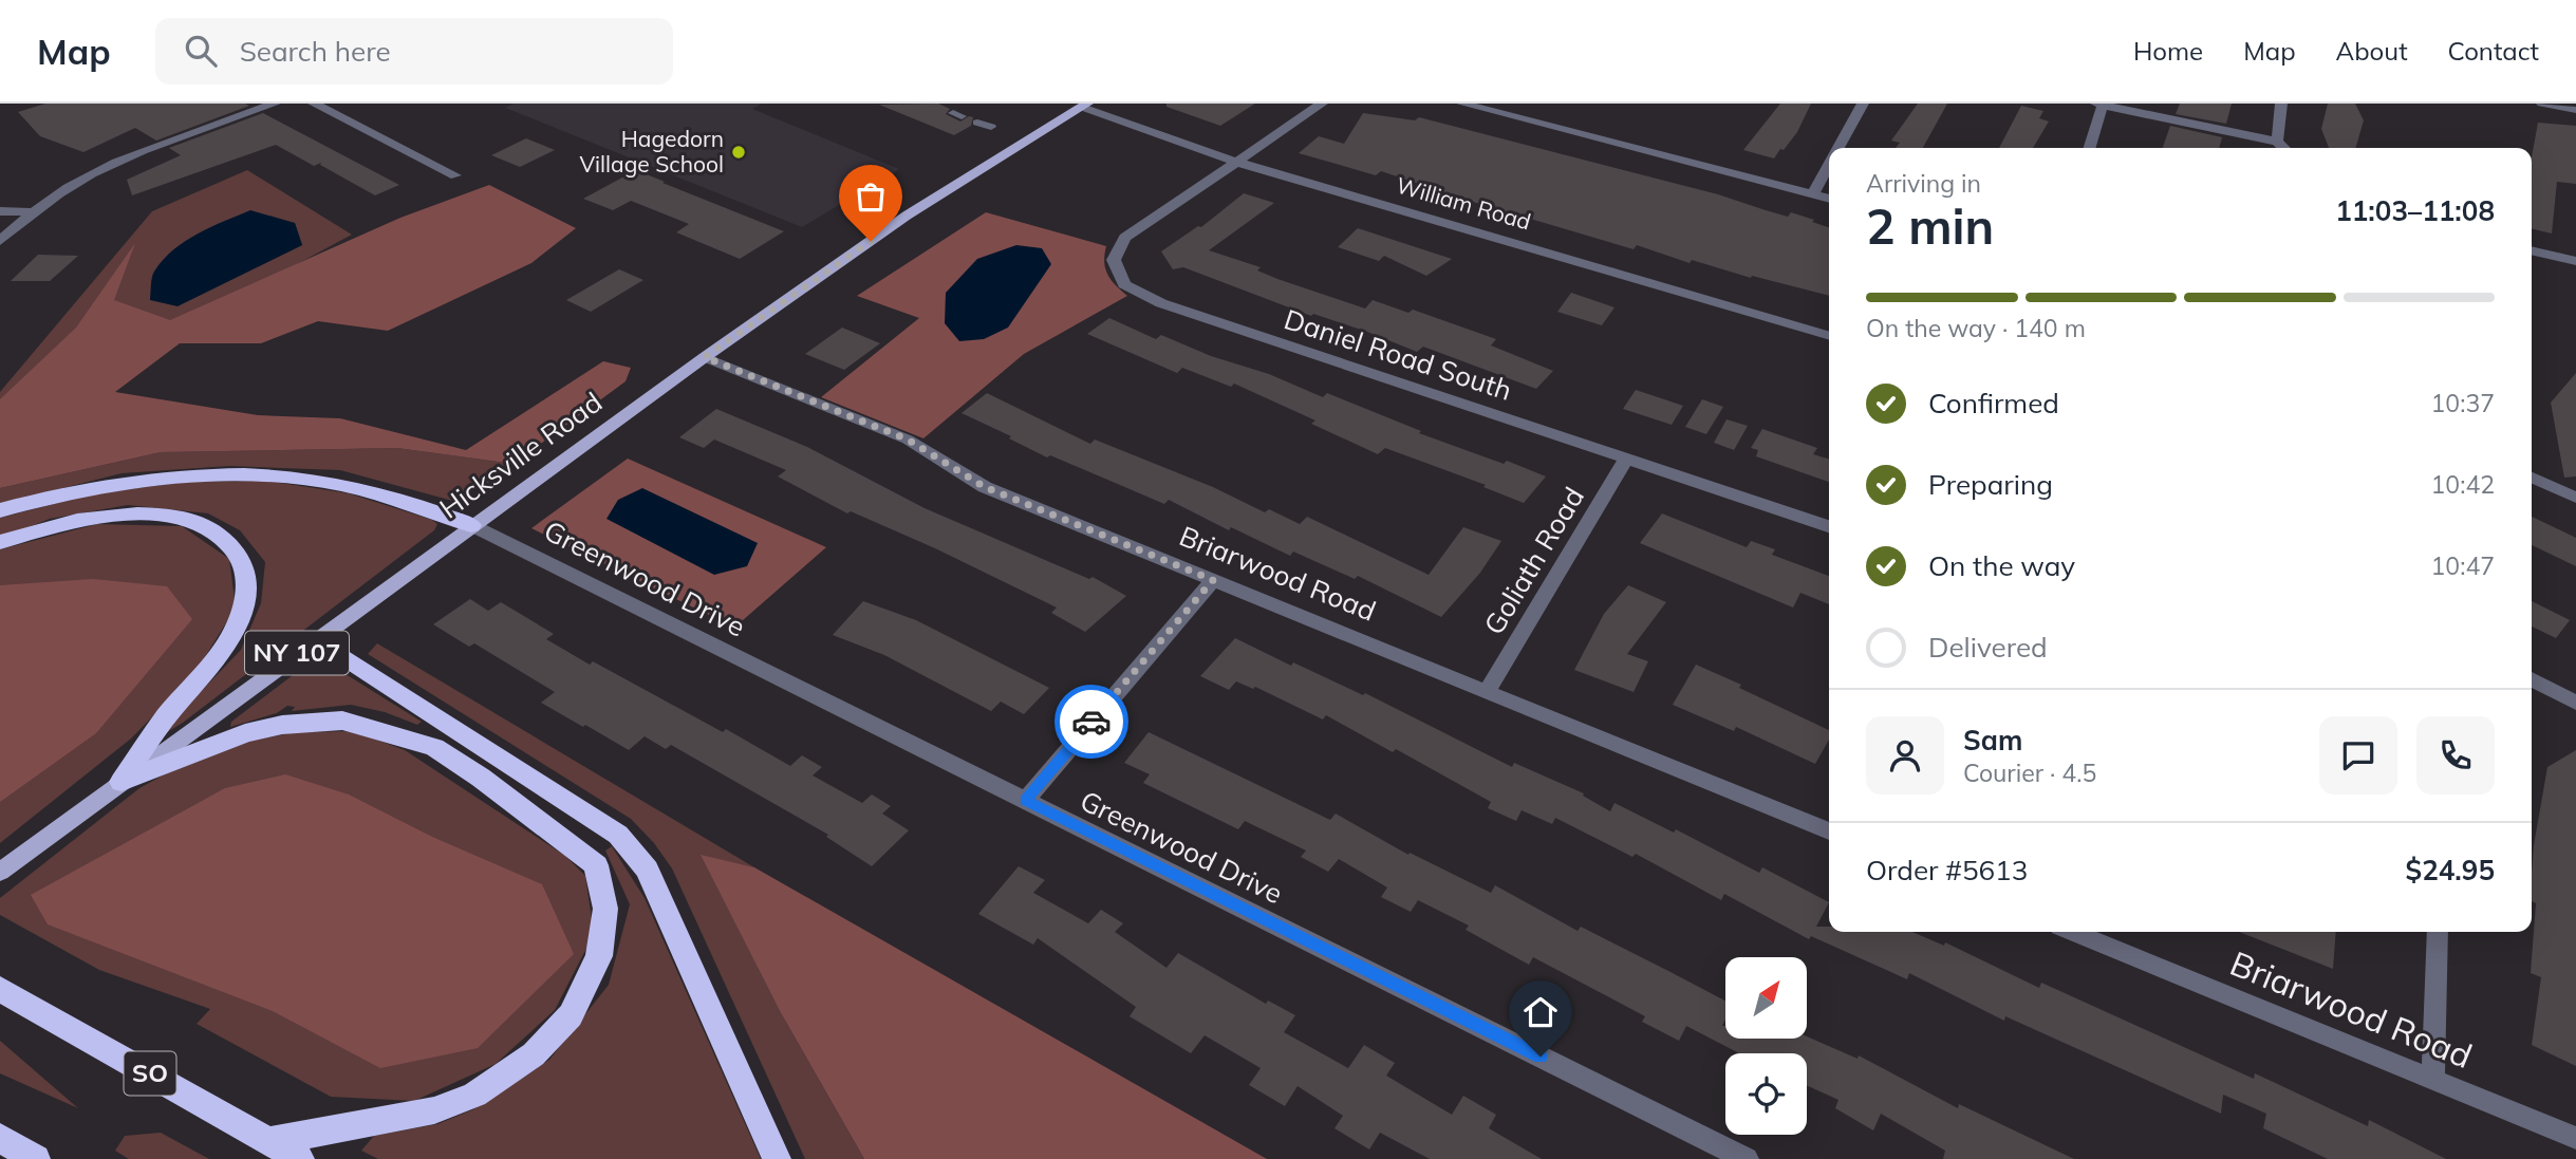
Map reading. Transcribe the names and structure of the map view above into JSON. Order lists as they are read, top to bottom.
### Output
{
  "streets": {
    "highway": ["SO"],
    "main road": ["Hicksville Road", "NY 107"],
    "street": [
      "William Road",
      "Daniel Road South",
      "Goliath Road",
      "Briarwood Road",
      "Greenwood Drive"
    ]
  },
  "crossings": [
    ["William Road", "Daniel Road South"],
    ["William Road", "Hicksville Road"],
    ["Daniel Road South", "Goliath Road"],
    ["Hicksville Road", "Briarwood Road"],
    ["Hicksville Road", "Greenwood Drive"],
    ["Goliath Road", "Briarwood Road"]
  ],
  "places": ["Hagedorn Village School"],
  "north": "top right",
  "page": {
    "header": "Map",
    "search": "Search here",
    "nav": [
      "Home",
      "Map",
      "About",
      "Contact"
    ],
    "heading": ["2 min", "Arriving in", "11:03–11:08"],
    "panel": [
      "Sam",
      "Courier · 4.5",
      "Order #5613",
      "$24.95"
    ],
    "bar": "On the way · 140 m",
    "list": [
      ["Confirmed", "10:37"],
      ["Preparing", "10:42"],
      ["On the way", "10:47"],
      "Delivered"
    ]
  }
}
